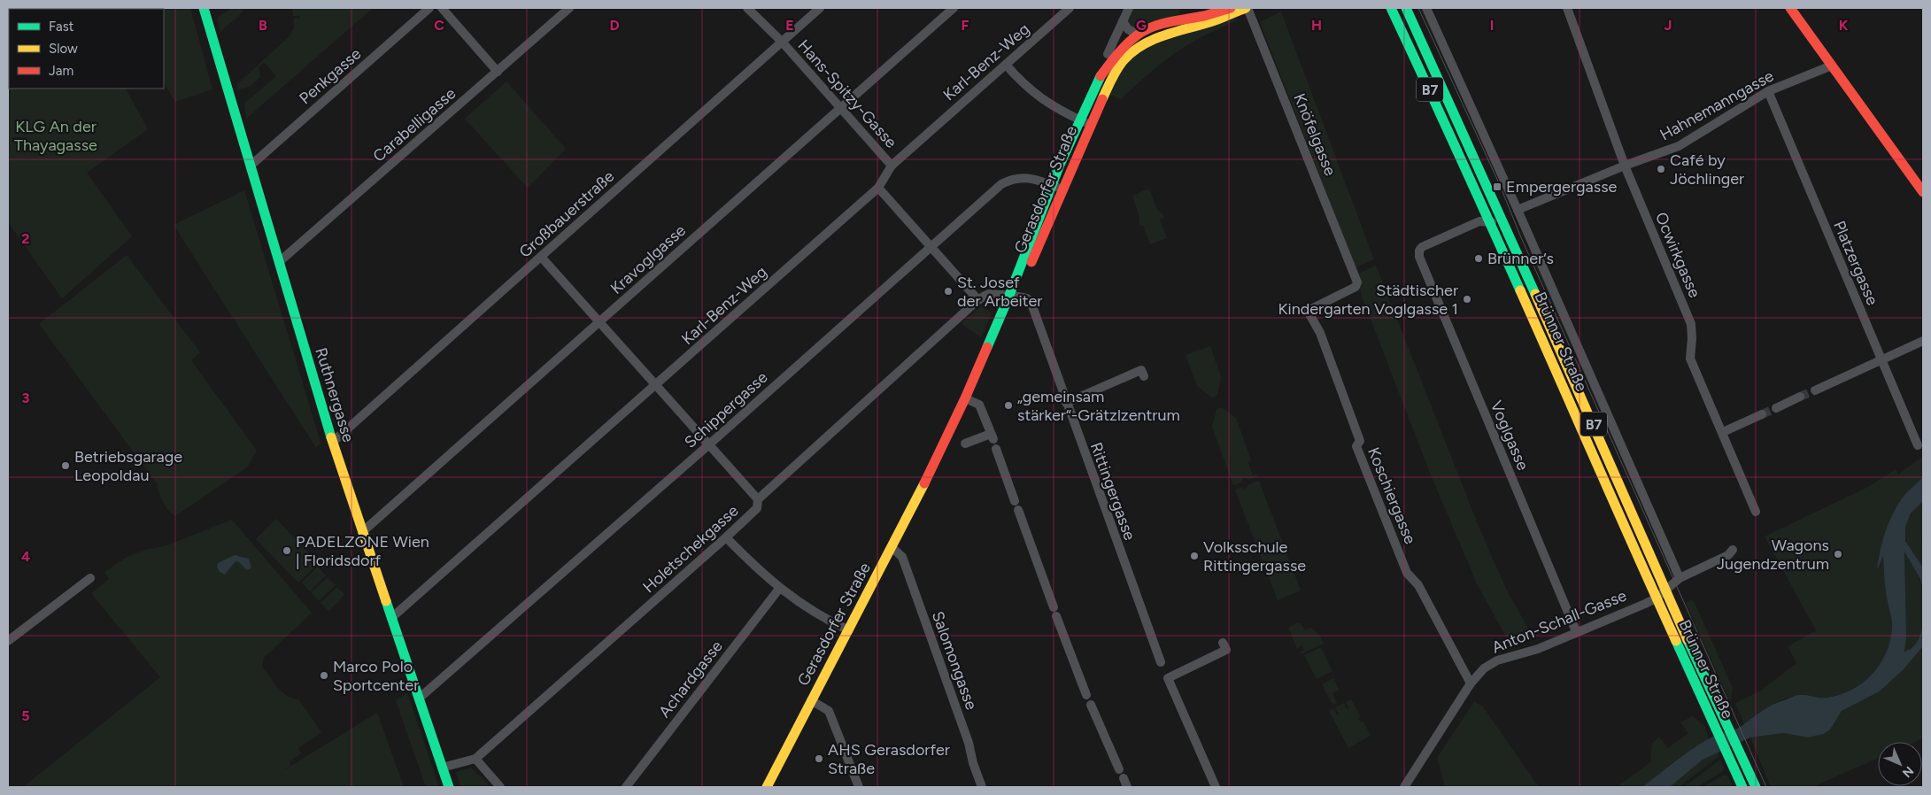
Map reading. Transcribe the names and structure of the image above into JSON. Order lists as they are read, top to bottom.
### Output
{
  "streets": {
    "main road": [
      "B7",
      "Gerasdorfer Straße",
      "Brünner Straße",
      "Ruthnergasse"
    ],
    "street": [
      "Karl-Benz-Weg",
      "Penkgasse",
      "Hans-Spitzy-Gasse",
      "Hahnemanngasse",
      "Carabelligasse",
      "Knöfelgasse",
      "Großbauerstraße",
      "Ocwirkgasse",
      "Kravoglgasse",
      "Platzergasse",
      "Schippergasse",
      "Voglgasse",
      "Rittingergasse",
      "Koschiergasse",
      "Holetschekgasse",
      "Anton-Schall-Gasse",
      "Salomongasse",
      "Achardgasse"
    ]
  },
  "crossings": [
    ["Karl-Benz-Weg", "Hans-Spitzy-Gasse"],
    ["Karl-Benz-Weg", "Ruthnergasse"],
    ["Penkgasse", "Ruthnergasse"],
    ["Hans-Spitzy-Gasse", "Großbauerstraße"],
    ["Hans-Spitzy-Gasse", "Kravoglgasse"],
    ["Hahnemanngasse", "Ocwirkgasse"],
    ["Hahnemanngasse", "Platzergasse"],
    ["Hahnemanngasse", "Brünner Straße"],
    ["Carabelligasse", "Ruthnergasse"],
    ["Knöfelgasse", "Gerasdorfer Straße"],
    ["Knöfelgasse", "Koschiergasse"],
    ["Gerasdorfer Straße", "Schippergasse"],
    ["Gerasdorfer Straße", "Rittingergasse"],
    ["Gerasdorfer Straße", "Holetschekgasse"],
    ["Gerasdorfer Straße", "Salomongasse"],
    ["Großbauerstraße", "Ruthnergasse"],
    ["Kravoglgasse", "Ruthnergasse"],
    ["Brünner Straße", "Voglgasse"],
    ["Brünner Straße", "Anton-Schall-Gasse"],
    ["Ruthnergasse", "Schippergasse"],
    ["Ruthnergasse", "Holetschekgasse"],
    ["Voglgasse", "Anton-Schall-Gasse"],
    ["Rittingergasse", "Holetschekgasse"],
    ["Koschiergasse", "Anton-Schall-Gasse"]
  ],
  "parks": ["KLG An der Thayagasse"],
  "places": {
    "other": [
      "Café by Jöchlinger",
      "Brünner‘s",
      "St. Josef der Arbeiter",
      "Städtischer Kindergarten Voglgasse 1",
      "„gemeinsam stärker“-Grätzlzentrum",
      "Betriebsgarage Leopoldau",
      "PADELZONE Wien | Floridsdorf",
      "Wagons Jugendzentrum",
      "Volksschule Rittingergasse",
      "Marco Polo Sportcenter",
      "AHS Gerasdorfer Straße"
    ],
    "transit": ["Empergergasse"]
  },
  "legend": ["Fast", "Slow", "Jam"],
  "north": "bottom right",
  "grid": {
    "columns": [
      "B",
      "C",
      "D",
      "E",
      "F",
      "G",
      "H",
      "I",
      "J",
      "K"
    ],
    "rows": [
      "2",
      "3",
      "4",
      "5"
    ]
  }
}
